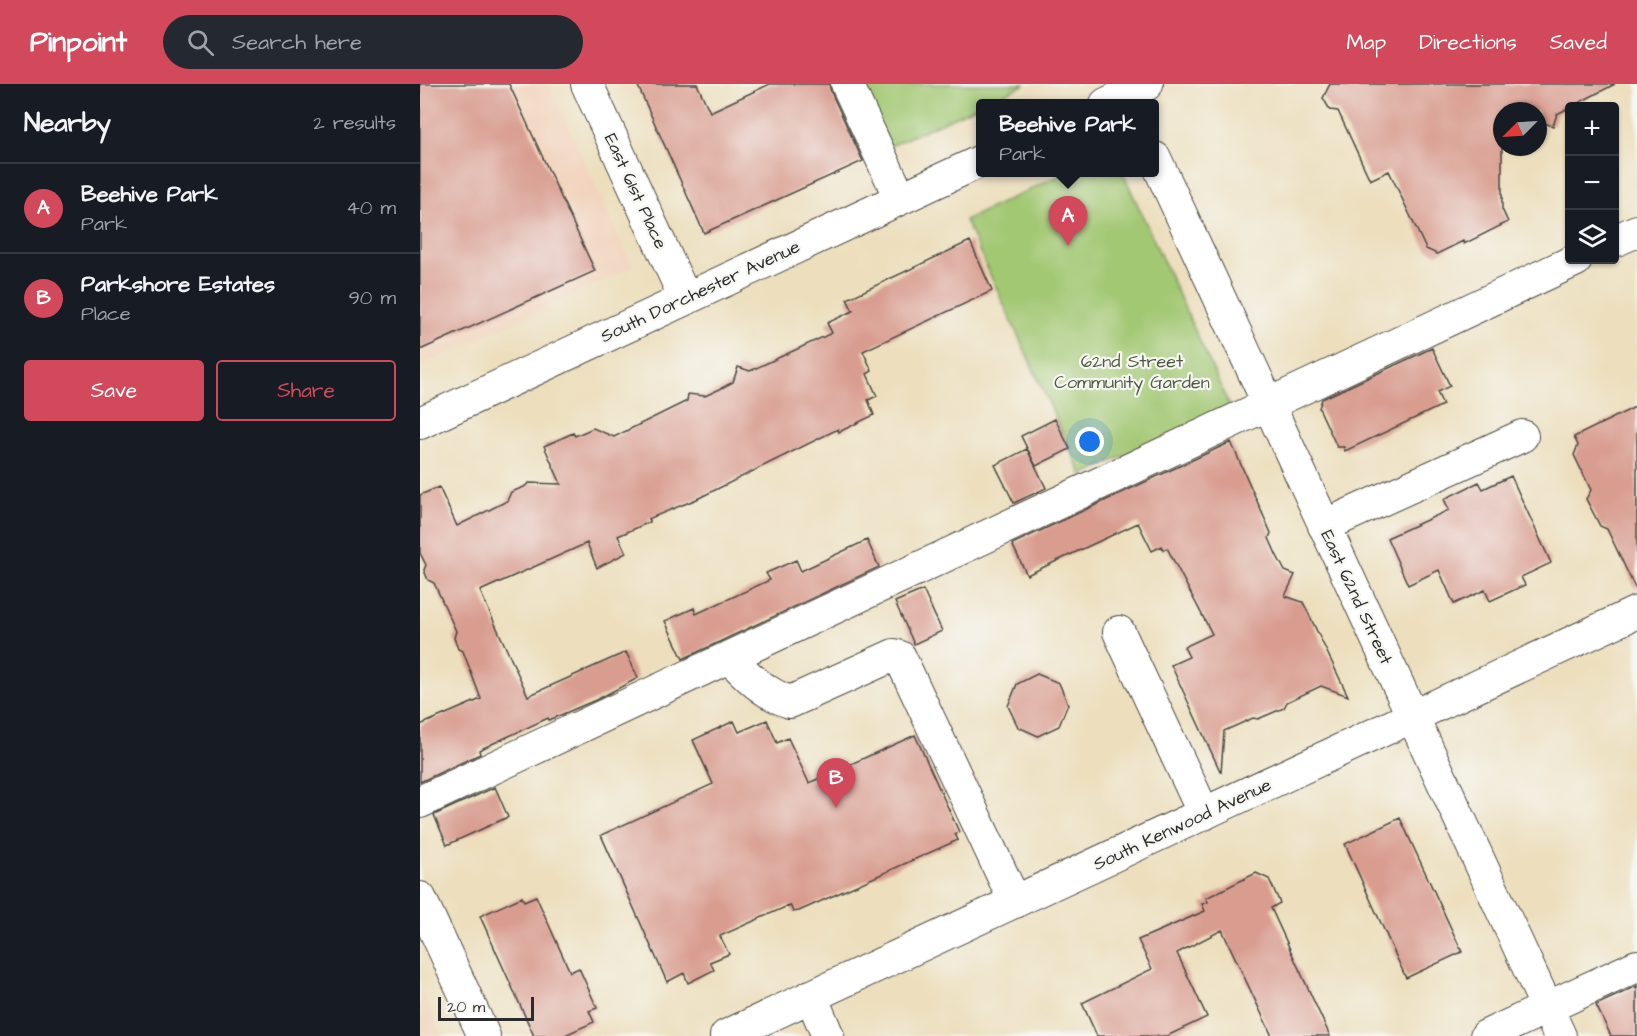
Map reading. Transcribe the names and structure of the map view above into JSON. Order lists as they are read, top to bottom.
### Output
{
  "streets": {
    "street": [
      "East 61st Place",
      "South Dorchester Avenue",
      "East 62nd Street",
      "South Kenwood Avenue"
    ]
  },
  "crossings": [
    ["East 61st Place", "South Dorchester Avenue"],
    ["East 62nd Street", "South Kenwood Avenue"]
  ],
  "parks": ["62nd Street Community Garden"],
  "scale_bar": "20 m",
  "north": "bottom left",
  "page": {
    "header": "Pinpoint",
    "search": "Search here",
    "nav": ["Map", "Directions", "Saved"],
    "heading": ["Nearby", "2 results"],
    "popup": ["Beehive Park", "Park"],
    "map_buttons": ["+", "−"],
    "list": [
      {
        "mark": "A",
        "name": "Beehive Park",
        "note": "Park",
        "value": "40 m"
      },
      {
        "mark": "B",
        "name": "Parkshore Estates",
        "note": "Place",
        "value": "90 m"
      }
    ],
    "pins": ["A", "B"],
    "buttons": ["Save", "Share"],
    "scale": "20 m"
  }
}
